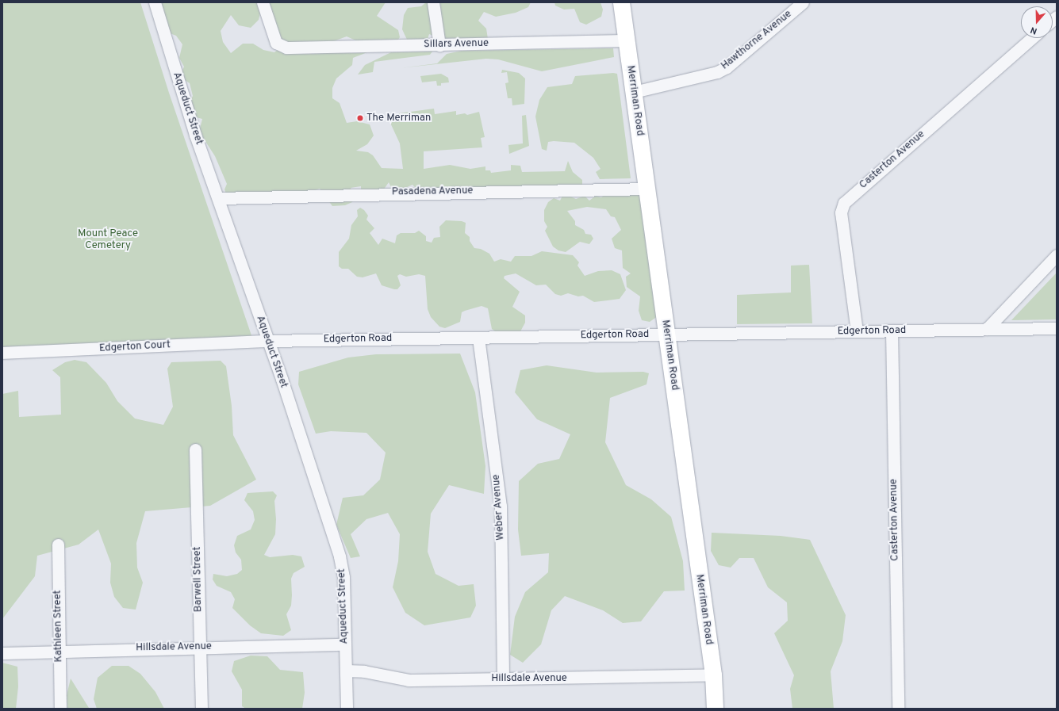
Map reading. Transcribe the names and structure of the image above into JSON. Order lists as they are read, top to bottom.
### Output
{
  "streets": {
    "main road": ["Merriman Road"],
    "street": [
      "Hawthorne Avenue",
      "Sillars Avenue",
      "Aqueduct Street",
      "Casterton Avenue",
      "Pasadena Avenue",
      "Edgerton Road",
      "Edgerton Court",
      "Weber Avenue",
      "Barwell Street",
      "Kathleen Street",
      "Hillsdale Avenue"
    ]
  },
  "crossings": [
    ["Hawthorne Avenue", "Merriman Road"],
    ["Sillars Avenue", "Merriman Road"],
    ["Merriman Road", "Pasadena Avenue"],
    ["Merriman Road", "Edgerton Road"],
    ["Merriman Road", "Hillsdale Avenue"],
    ["Aqueduct Street", "Pasadena Avenue"],
    ["Aqueduct Street", "Edgerton Road"],
    ["Aqueduct Street", "Edgerton Court"],
    ["Aqueduct Street", "Hillsdale Avenue"],
    ["Casterton Avenue", "Edgerton Road"],
    ["Edgerton Road", "Edgerton Court"],
    ["Edgerton Road", "Weber Avenue"],
    ["Weber Avenue", "Hillsdale Avenue"],
    ["Barwell Street", "Hillsdale Avenue"],
    ["Kathleen Street", "Hillsdale Avenue"]
  ],
  "parks": ["Mount Peace Cemetery"],
  "places": ["The Merriman"],
  "north": "bottom"
}
